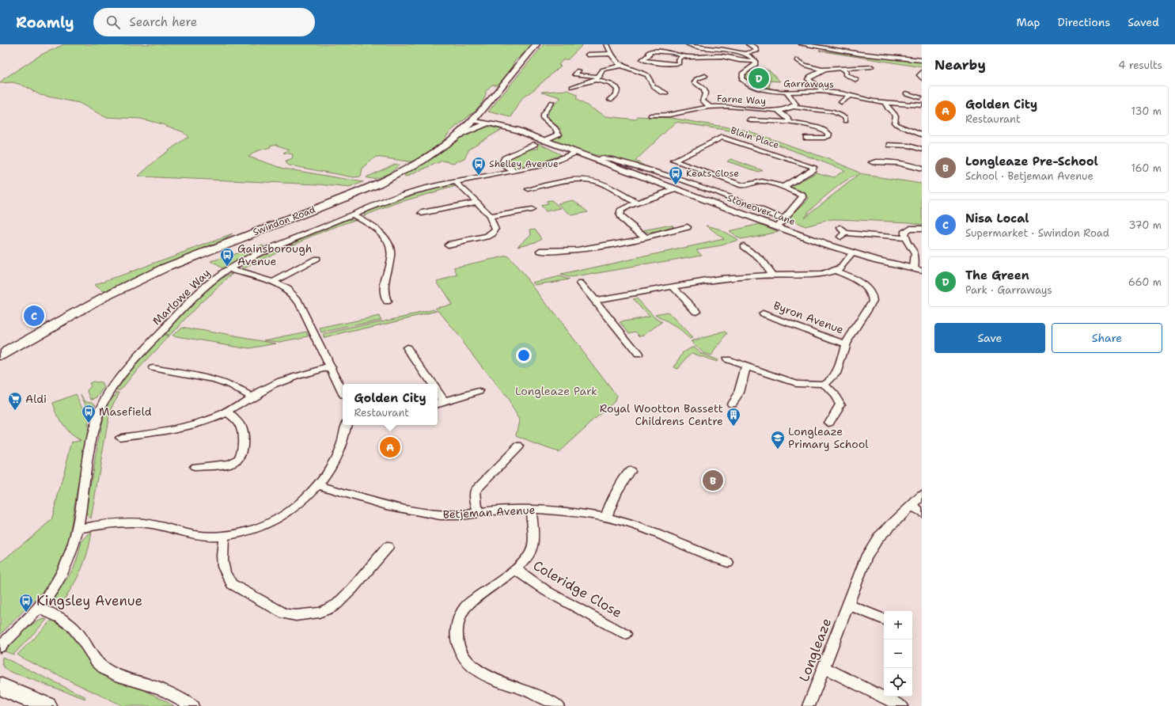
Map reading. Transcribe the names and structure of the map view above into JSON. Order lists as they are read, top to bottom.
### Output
{
  "streets": {
    "main road": ["Swindon Road"],
    "street": [
      "Garraways",
      "Farne Way",
      "Blain Place",
      "Stoneover Lane",
      "Marlowe Way",
      "Byron Avenue",
      "Betjeman Avenue",
      "Coleridge Close",
      "Longleaze"
    ]
  },
  "crossings": [
    ["Blain Place", "Stoneover Lane"],
    ["Stoneover Lane", "Swindon Road"],
    ["Stoneover Lane", "Marlowe Way"],
    ["Betjeman Avenue", "Coleridge Close"]
  ],
  "parks": ["Longleaze Park"],
  "places": {
    "bus stop": [
      "Shelley Avenue",
      "Keats Close",
      "Gainsborough Avenue",
      "Masefield",
      "Kingsley Avenue"
    ],
    "supermarket": ["Aldi"],
    "building": ["Royal Wootton Bassett Childrens Centre"],
    "school or university": ["Longleaze Primary School"]
  },
  "page": {
    "header": "Roamly",
    "search": "Search here",
    "nav": ["Map", "Directions", "Saved"],
    "heading": ["Nearby", "4 results"],
    "pins": [
      "D",
      "C",
      "A",
      "B"
    ],
    "list": [
      {
        "mark": "A",
        "name": "Golden City",
        "note": "Restaurant",
        "value": "130 m"
      },
      {
        "mark": "B",
        "name": "Longleaze Pre-School",
        "note": "School · Betjeman Avenue",
        "value": "160 m"
      },
      {
        "mark": "C",
        "name": "Nisa Local",
        "note": "Supermarket · Swindon Road",
        "value": "370 m"
      },
      {
        "mark": "D",
        "name": "The Green",
        "note": "Park · Garraways",
        "value": "660 m"
      }
    ],
    "buttons": ["Save", "Share"],
    "popup": ["Golden City", "Restaurant"],
    "map_buttons": ["+", "−"]
  }
}
